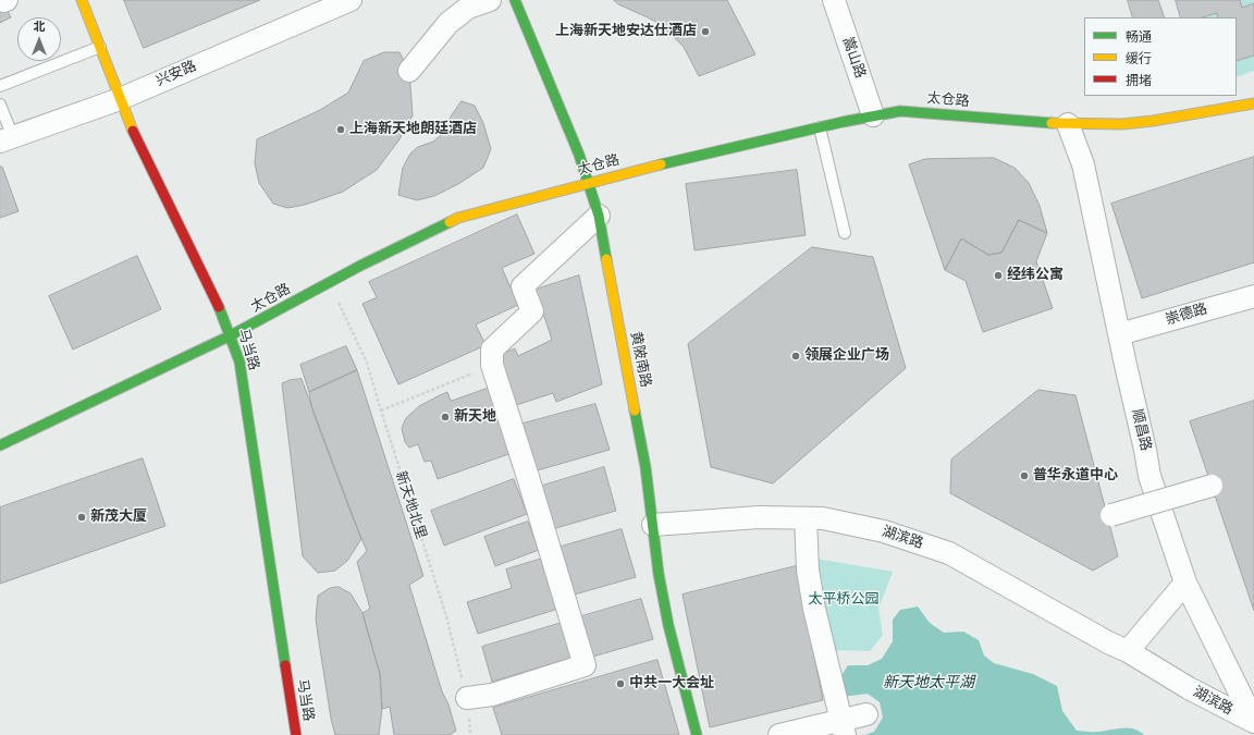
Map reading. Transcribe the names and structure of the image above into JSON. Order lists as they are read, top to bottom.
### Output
{
  "streets": {
    "street": [
      "嵩山路",
      "兴安路",
      "太仓路",
      "崇德路",
      "马当路",
      "黄陂南路",
      "顺昌路",
      "湖滨路"
    ],
    "path": ["新天地北里"]
  },
  "crossings": [
    ["嵩山路", "太仓路"],
    ["兴安路", "马当路"],
    ["太仓路", "马当路"],
    ["太仓路", "黄陂南路"],
    ["太仓路", "顺昌路"],
    ["太仓路", "新天地北里"],
    ["崇德路", "顺昌路"],
    ["黄陂南路", "湖滨路"],
    ["顺昌路", "湖滨路"]
  ],
  "water": ["新天地太平湖"],
  "parks": ["太平桥公园"],
  "places": [
    "上海新天地安达仕酒店",
    "上海新天地朗廷酒店",
    "经纬公寓",
    "领展企业广场",
    "新天地",
    "普华永道中心",
    "新茂大厦",
    "中共一大会址"
  ],
  "legend": ["畅通", "缓行", "拥堵"],
  "north": "top"
}
